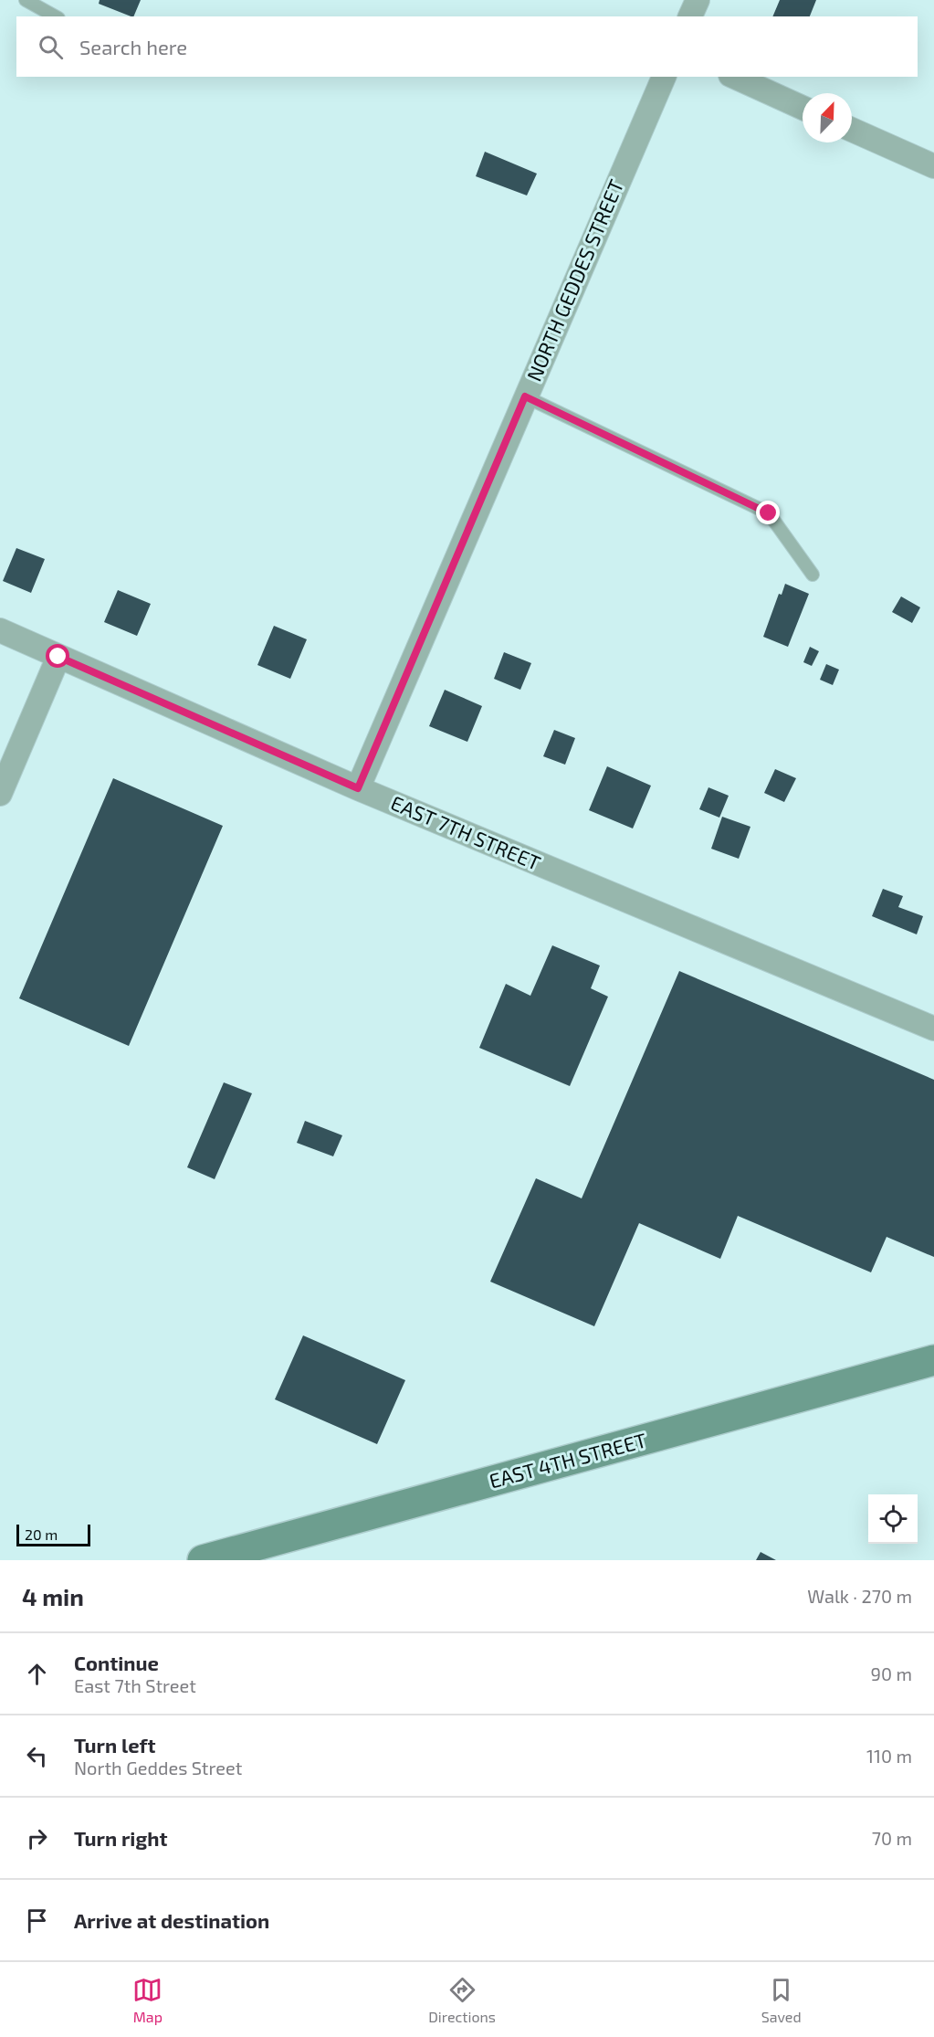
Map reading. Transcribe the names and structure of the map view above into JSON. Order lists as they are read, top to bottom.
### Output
{
  "streets": {
    "main road": ["EAST 4TH STREET"],
    "street": ["NORTH GEDDES STREET", "EAST 7TH STREET"]
  },
  "crossings": [
    ["NORTH GEDDES STREET", "EAST 7TH STREET"]
  ],
  "scale_bar": "20 m",
  "north": "top right",
  "page": {
    "search": "Search here",
    "scale": "20 m",
    "heading": ["4 min", "Walk · 270 m"],
    "list": [
      ["Continue", "East 7th Street", "90 m"],
      ["Turn left", "North Geddes Street", "110 m"],
      ["Turn right", "70 m"],
      "Arrive at destination"
    ],
    "nav": ["Map", "Directions", "Saved"]
  }
}
